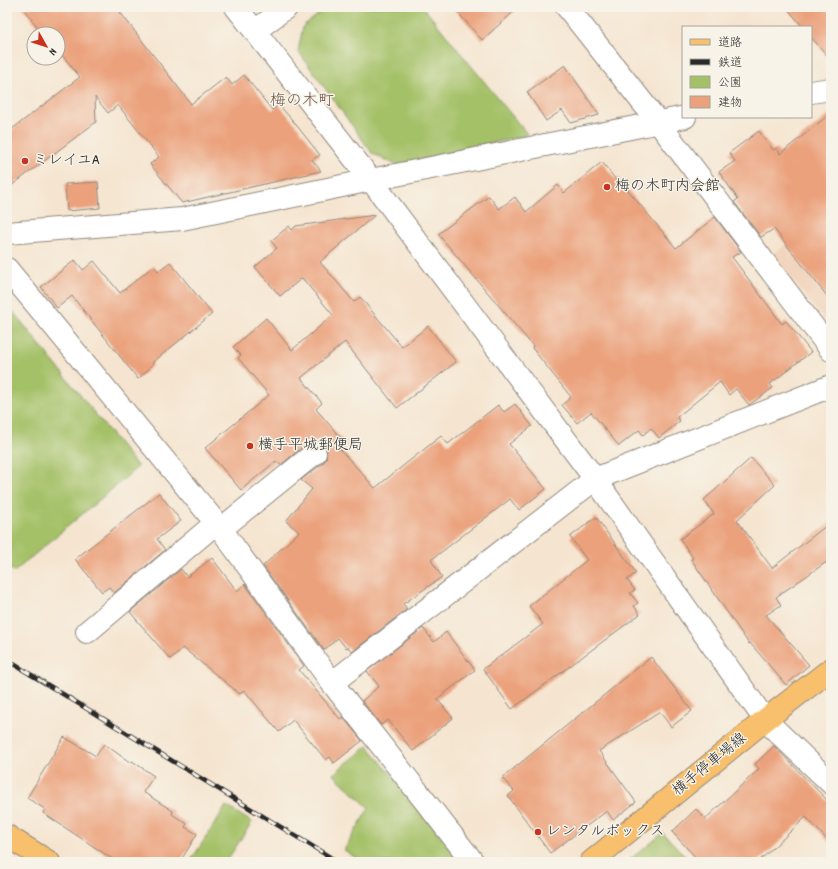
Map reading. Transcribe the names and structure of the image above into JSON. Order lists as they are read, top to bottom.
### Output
{
  "streets": {
    "main road": ["横手停車場線"]
  },
  "districts": ["梅の木町"],
  "places": [
    "ミレイユA",
    "梅の木町内会館",
    "横手平城郵便局",
    "レンタルボックス"
  ],
  "legend": [
    "道路",
    "鉄道",
    "公園",
    "建物"
  ],
  "north": "bottom right"
}
